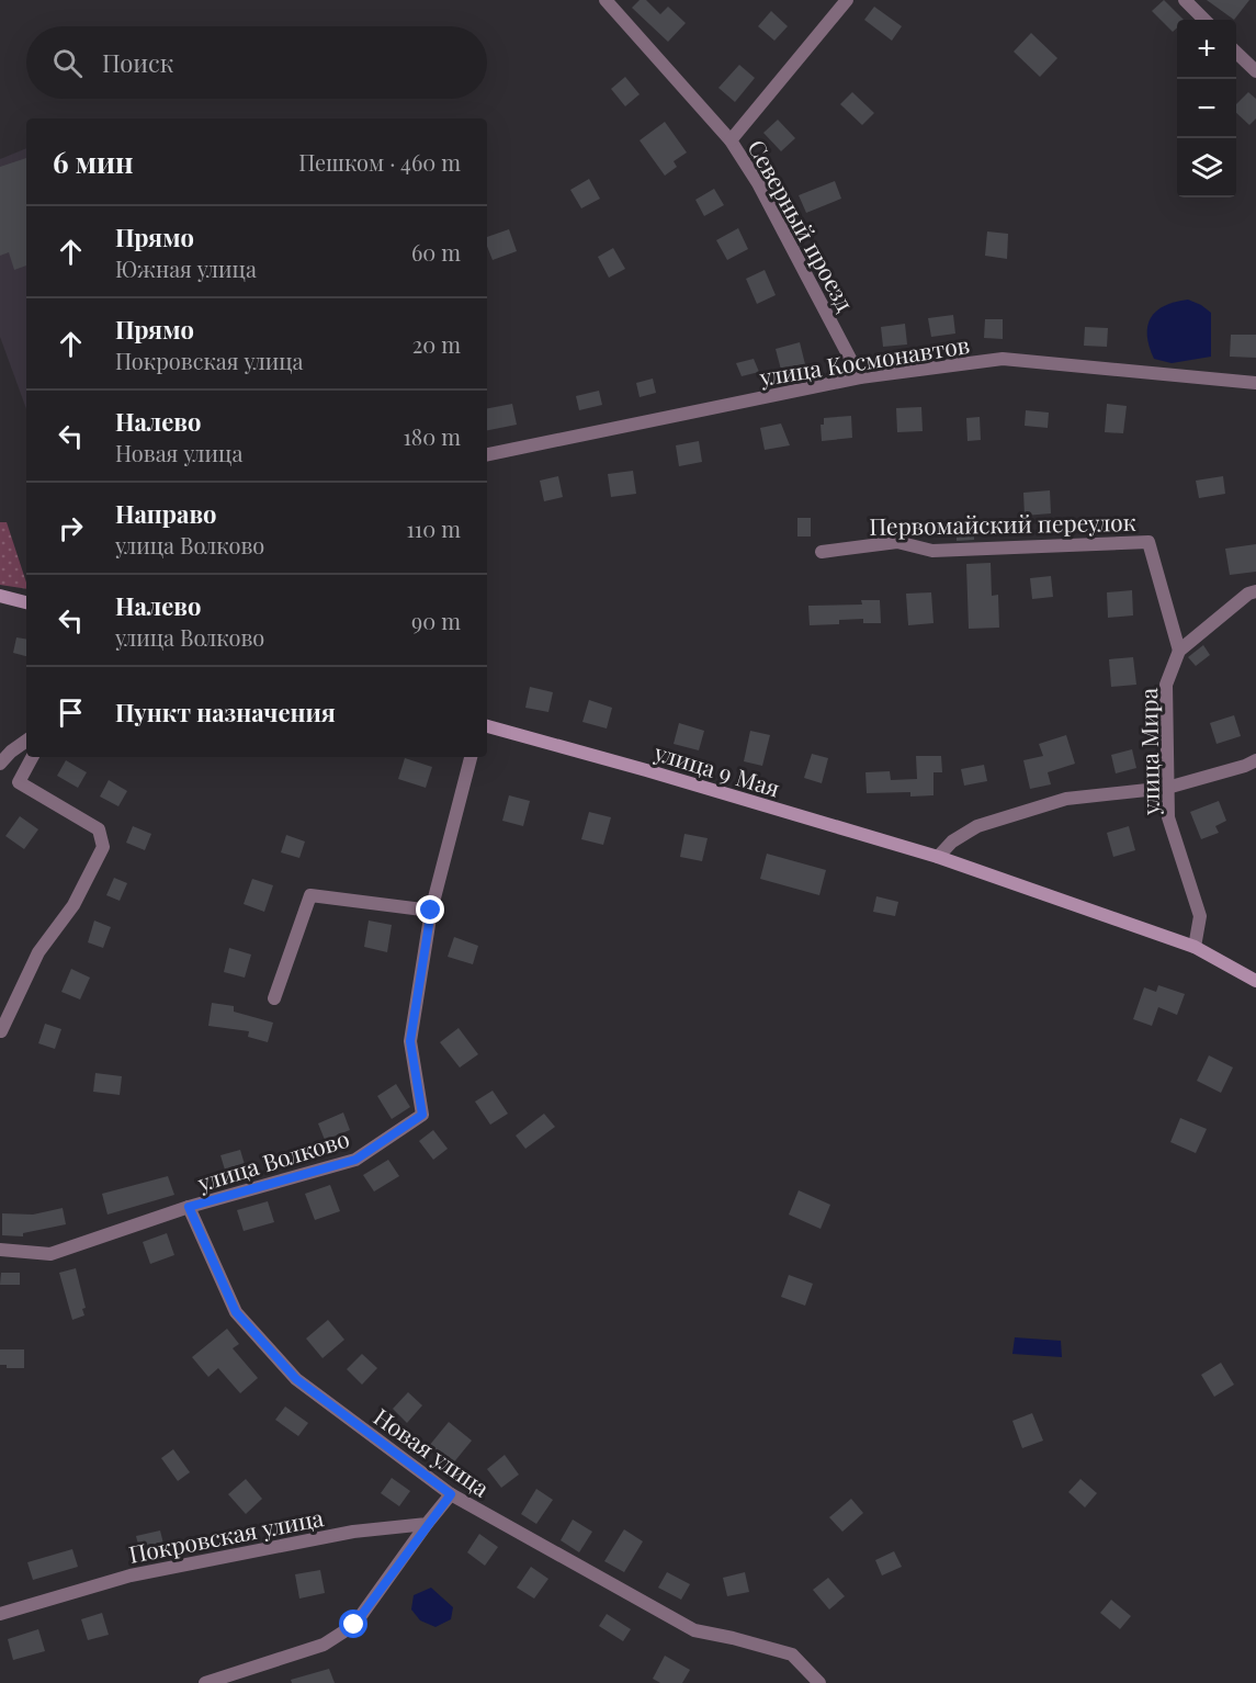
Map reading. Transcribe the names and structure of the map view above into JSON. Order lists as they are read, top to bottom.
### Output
{
  "streets": {
    "main road": ["улица 9 Мая"],
    "street": [
      "Северный проезд",
      "улица Космонавтов",
      "Первомайский переулок",
      "улица Мира",
      "улица Волково",
      "Новая улица",
      "Покровская улица"
    ]
  },
  "crossings": [
    ["Северный проезд", "улица Космонавтов"],
    ["Первомайский переулок", "улица Мира"],
    ["улица Мира", "улица 9 Мая"],
    ["улица Волково", "Новая улица"]
  ],
  "page": {
    "map_buttons": ["+", "−"],
    "search": "Поиск",
    "heading": ["6 мин", "Пешком · 460 m"],
    "list": [
      ["Прямо", "Южная улица", "60 m"],
      ["Прямо", "Покровская улица", "20 m"],
      ["Налево", "Новая улица", "180 m"],
      ["Направо", "улица Волково", "110 m"],
      ["Налево", "улица Волково", "90 m"],
      "Пункт назначения"
    ]
  }
}
